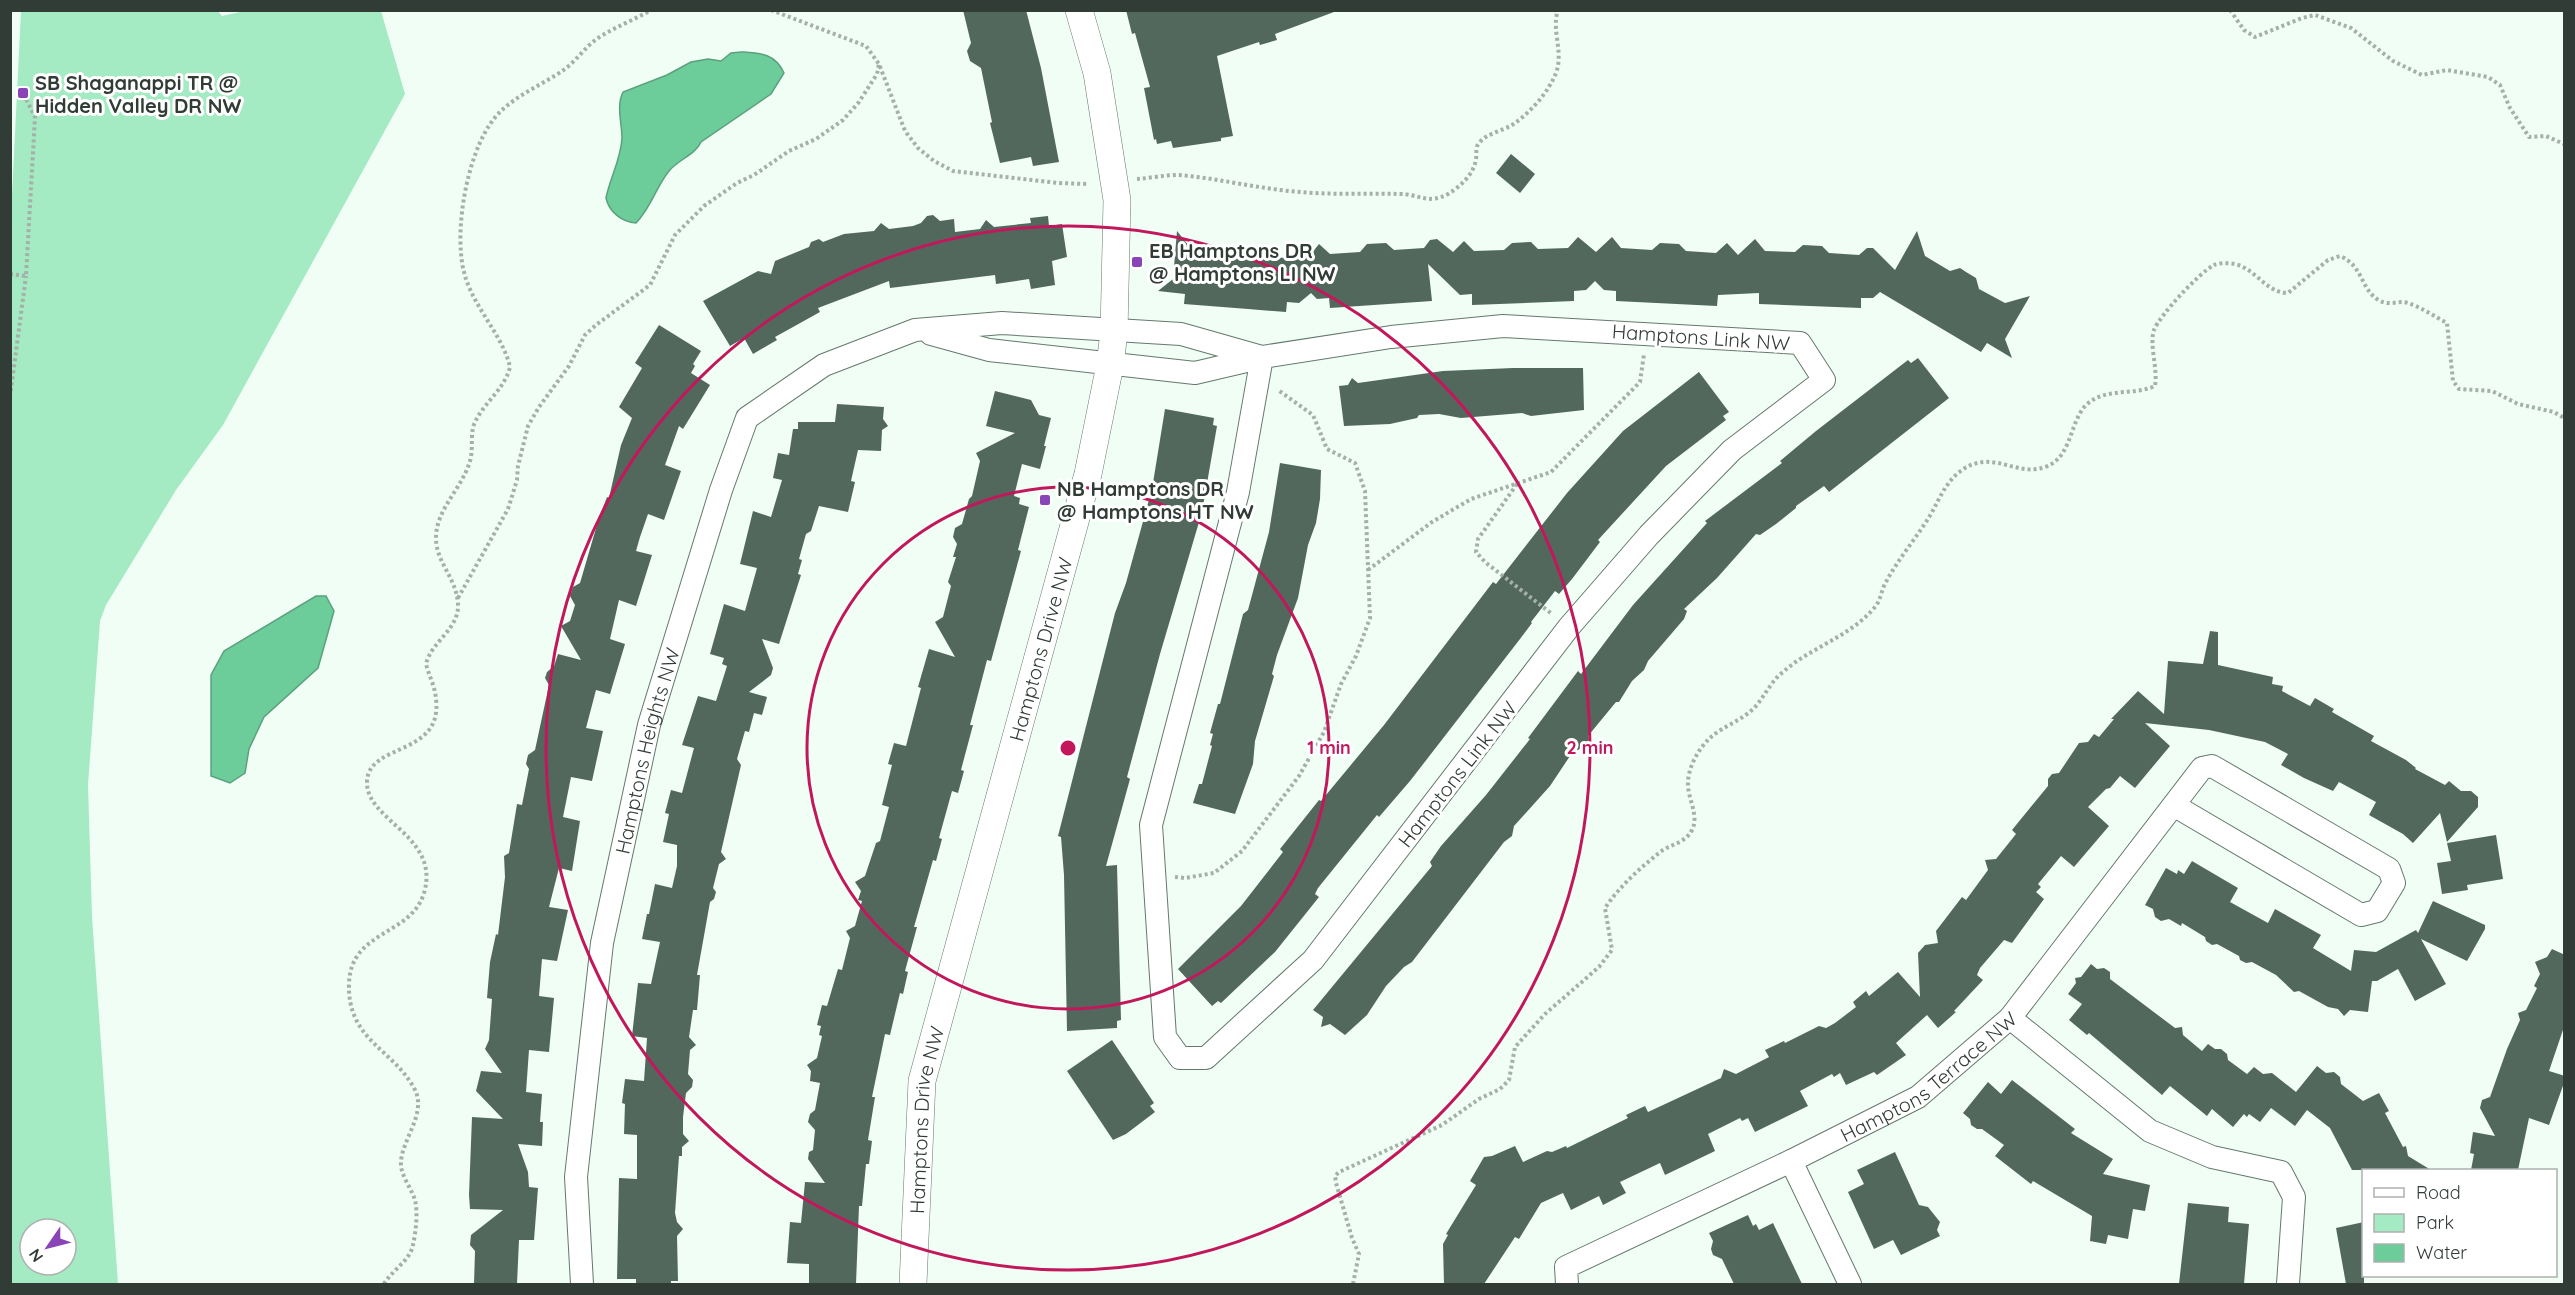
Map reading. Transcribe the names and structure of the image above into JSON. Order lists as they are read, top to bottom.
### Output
{
  "streets": {
    "street": [
      "Hamptons Link NW",
      "Hamptons Drive NW",
      "Hamptons Heights NW",
      "Hamptons Terrace NW"
    ]
  },
  "crossings": [
    ["Hamptons Link NW", "Hamptons Drive NW"],
    ["Hamptons Link NW", "Hamptons Heights NW"],
    ["Hamptons Drive NW", "Hamptons Heights NW"]
  ],
  "places": {
    "transit": ["SB Shaganappi TR @ Hidden Valley DR NW", "EB Hamptons DR @ Hamptons LI NW", "NB Hamptons DR @ Hamptons HT NW"]
  },
  "legend": ["Road", "Park", "Water"],
  "north": "bottom left",
  "rings": ["1 min", "2 min"]
}
